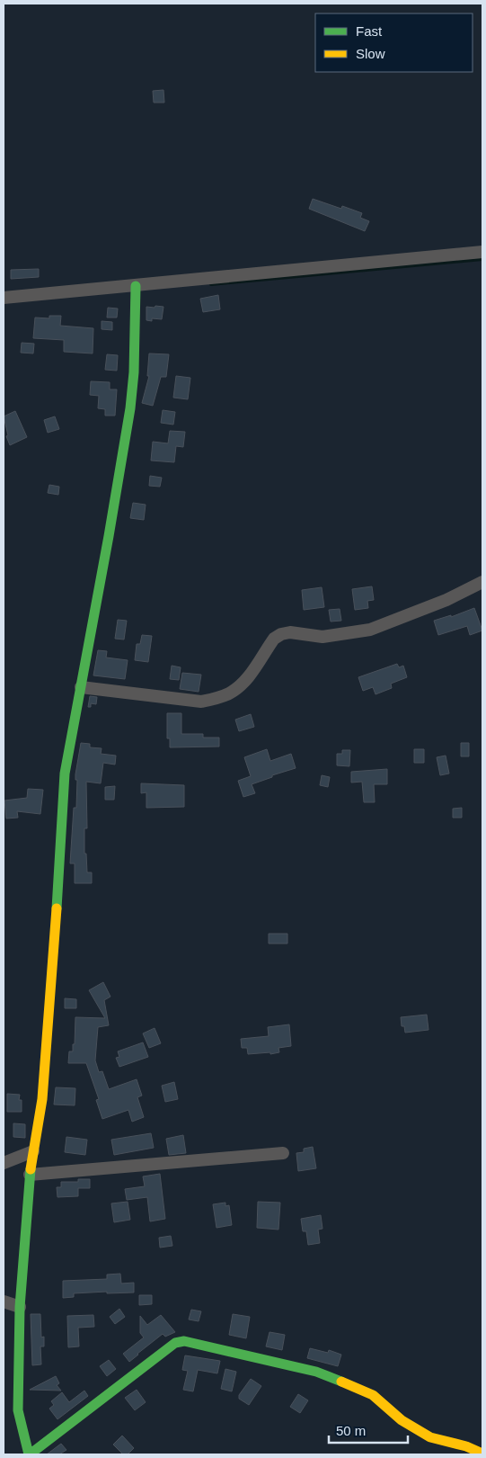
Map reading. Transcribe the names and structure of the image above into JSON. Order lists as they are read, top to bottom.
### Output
{
  "legend": ["Fast", "Slow"],
  "scale_bar": "50 m"
}
